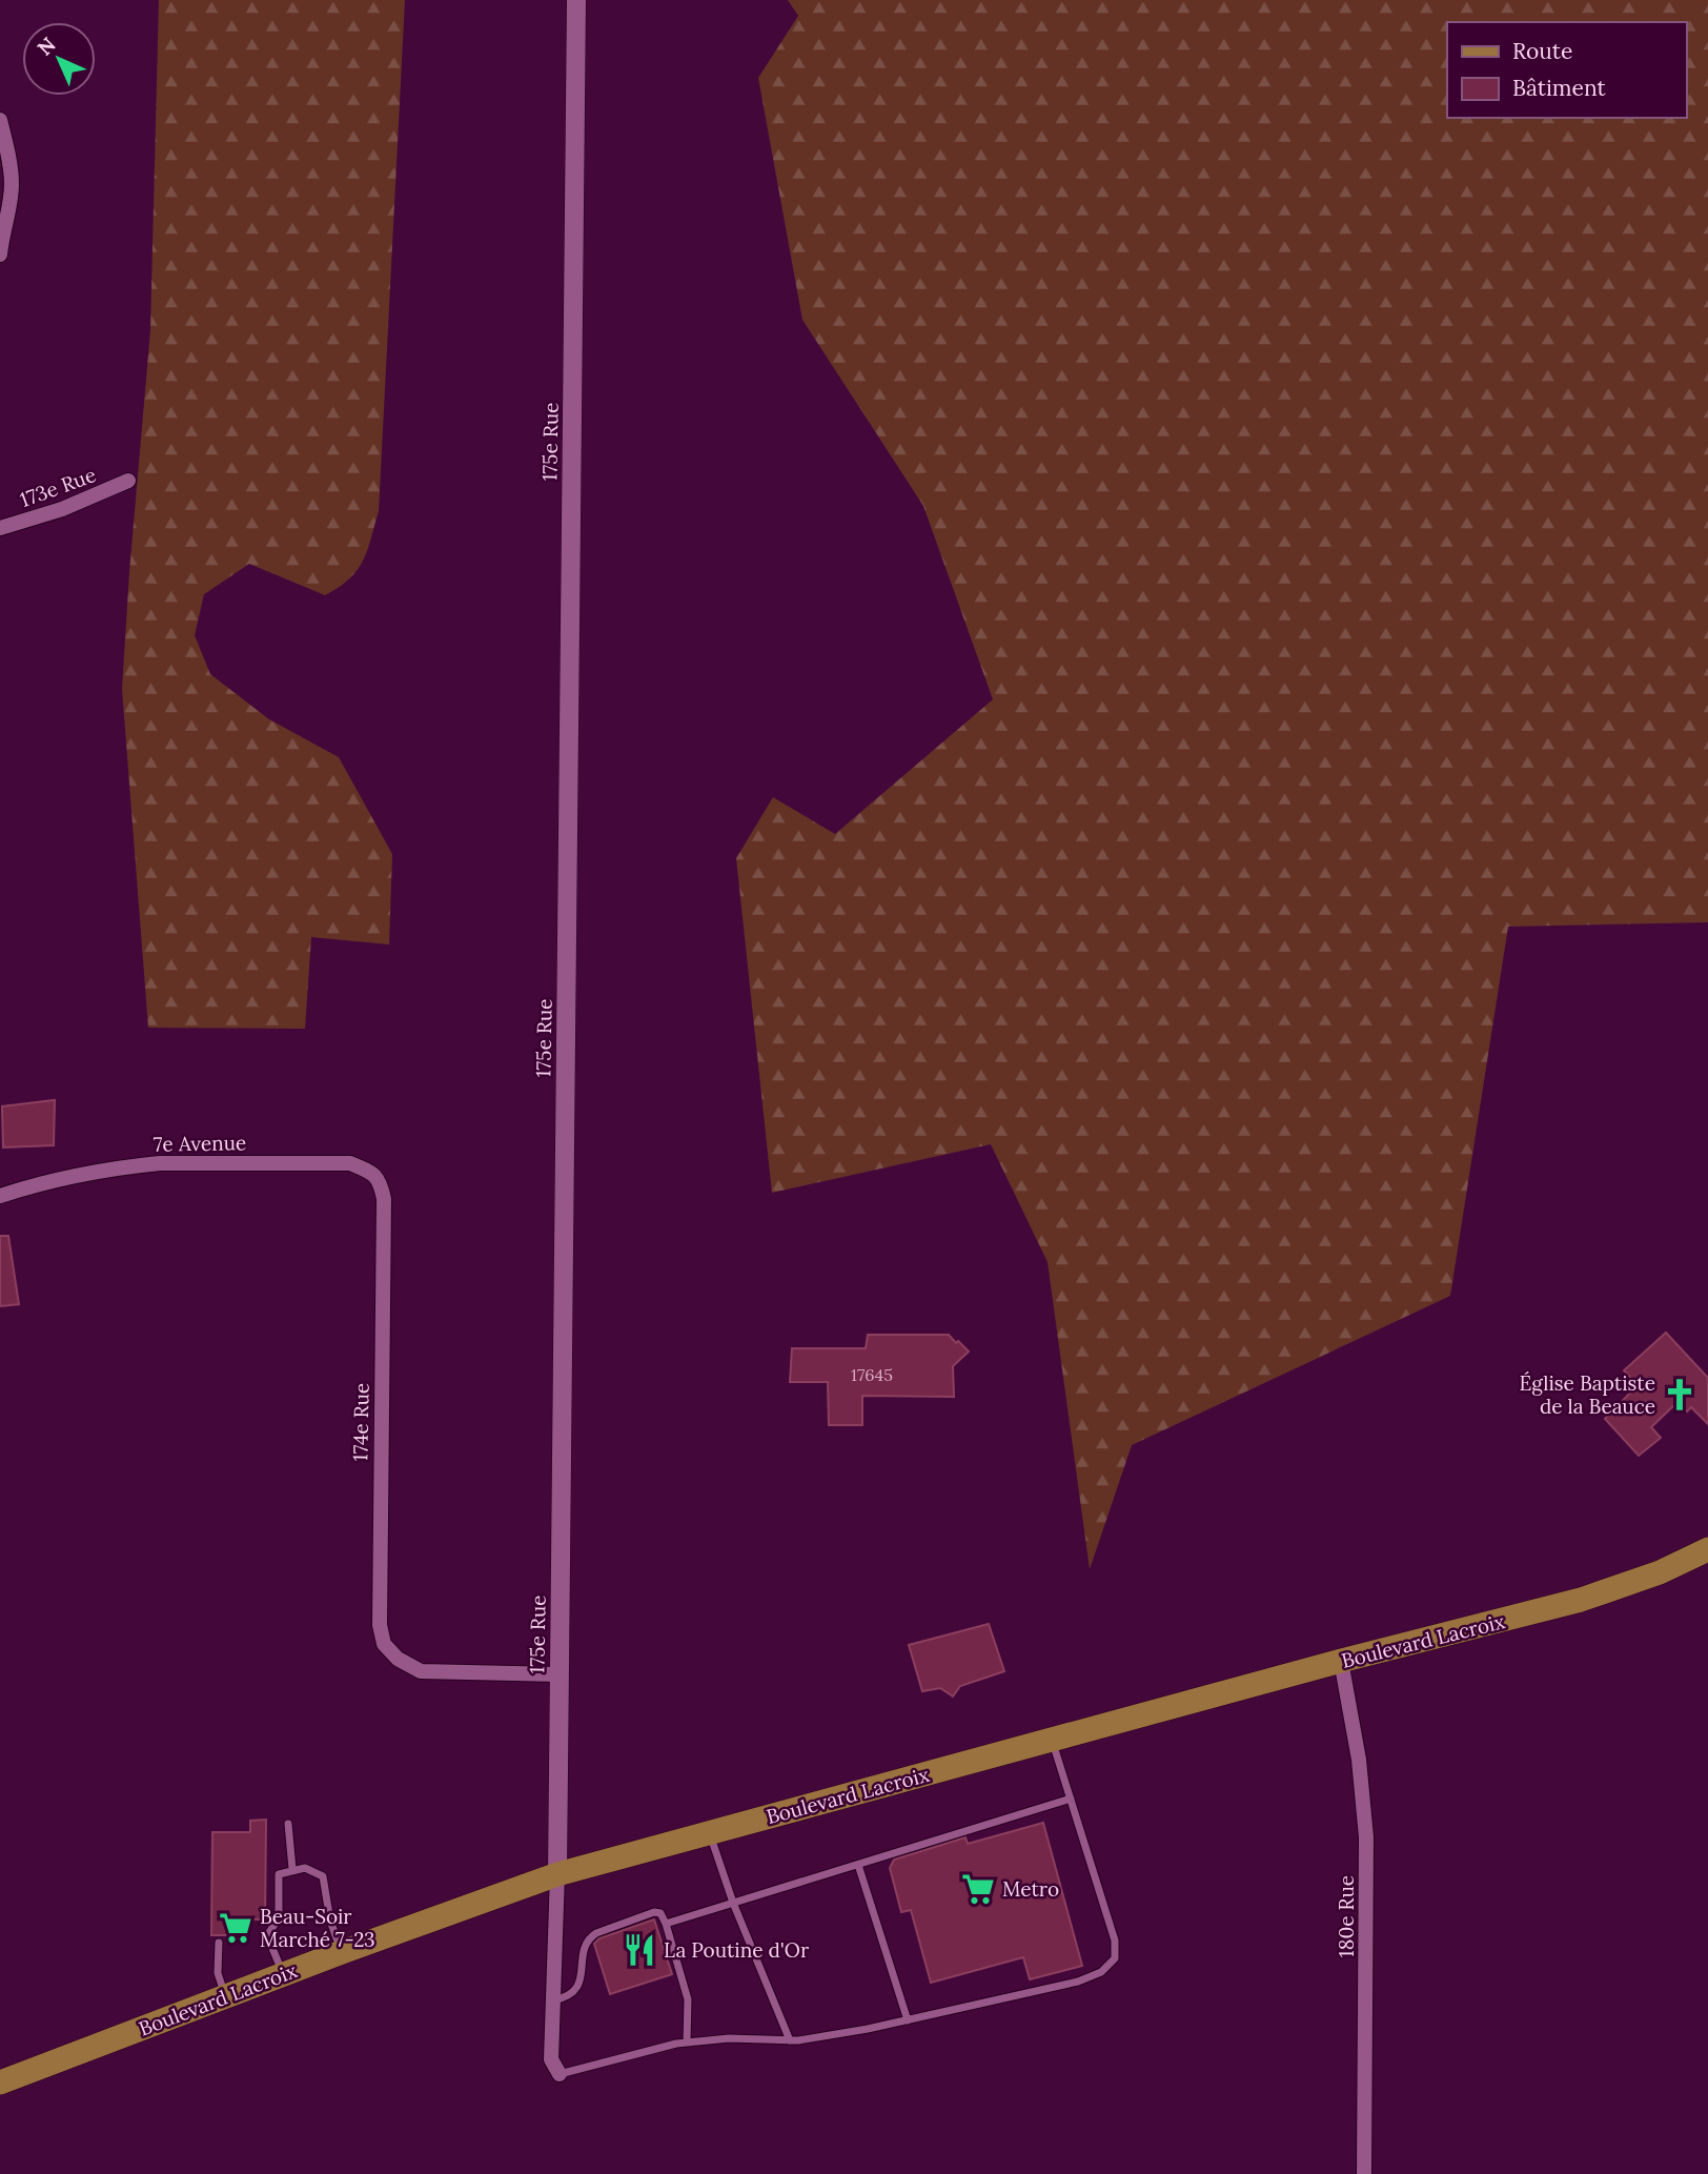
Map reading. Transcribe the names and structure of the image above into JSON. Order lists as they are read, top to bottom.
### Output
{
  "streets": {
    "main road": ["Boulevard Lacroix"],
    "street": [
      "175e Rue",
      "173e Rue",
      "7e Avenue",
      "174e Rue",
      "180e Rue"
    ]
  },
  "crossings": [
    ["175e Rue", "174e Rue"],
    ["175e Rue", "Boulevard Lacroix"],
    ["7e Avenue", "174e Rue"],
    ["Boulevard Lacroix", "180e Rue"]
  ],
  "places": {
    "church": ["Église Baptiste de la Beauce"],
    "supermarket": ["Metro", "Beau-Soir Marché 7-23"],
    "restaurant": ["La Poutine d'Or"]
  },
  "house_numbers": ["17645"],
  "legend": ["Route", "Bâtiment"],
  "north": "top left"
}
